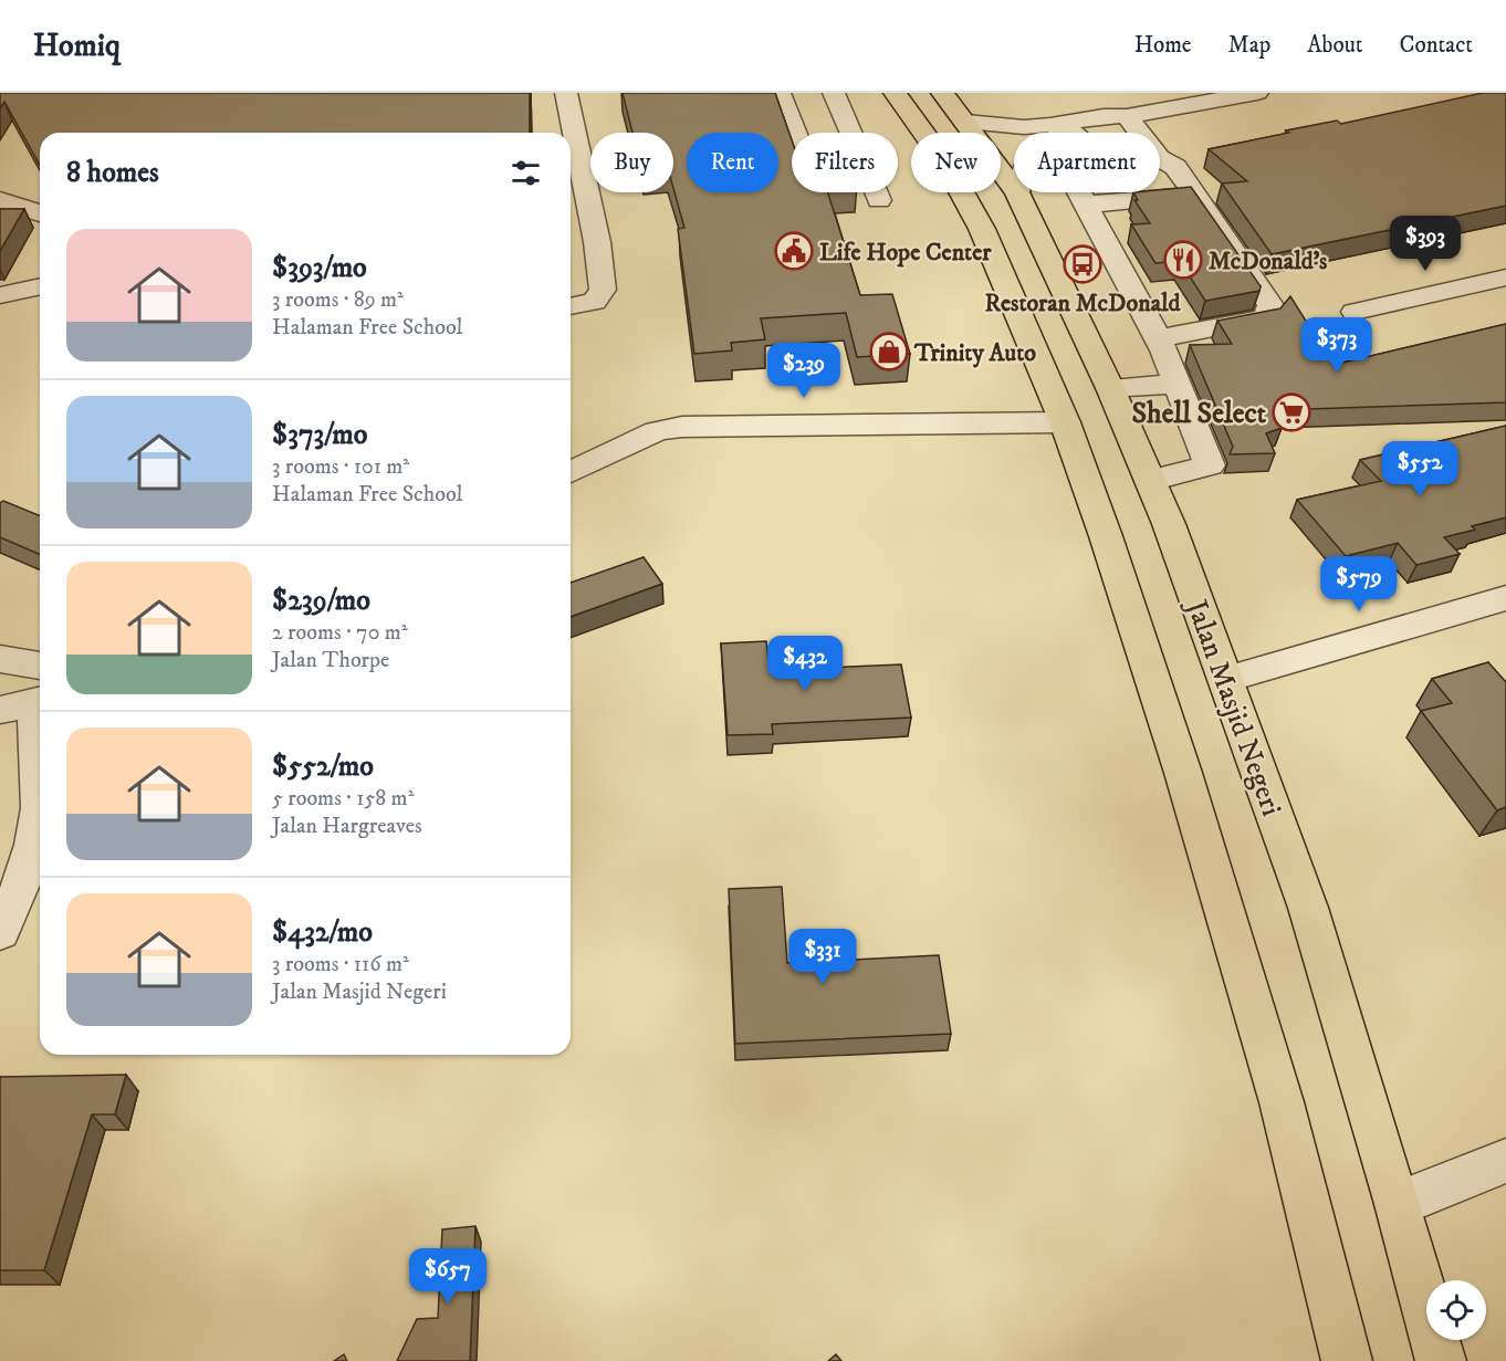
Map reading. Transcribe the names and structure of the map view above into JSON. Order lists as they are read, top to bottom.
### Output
{
  "streets": {
    "highway": ["Jalan Masjid Negeri"]
  },
  "places": {
    "public building": ["Life Hope Center"],
    "restaurant": ["McDonald's"],
    "bus stop": ["Restoran McDonald"],
    "shop": ["Trinity Auto"],
    "supermarket": ["Shell Select"]
  },
  "page": {
    "header": "Homiq",
    "nav": [
      "Home",
      "Map",
      "About",
      "Contact"
    ],
    "chip": [
      "Buy",
      "Rent",
      "Filters",
      "New",
      "Apartment"
    ],
    "heading": "8 homes",
    "list": [
      {
        "name": "$393/mo",
        "note": "3 rooms · 89 m² · Halaman Free School"
      },
      {
        "name": "$373/mo",
        "note": "3 rooms · 101 m² · Halaman Free School"
      },
      {
        "name": "$239/mo",
        "note": "2 rooms · 70 m² · Jalan Thorpe"
      },
      {
        "name": "$552/mo",
        "note": "5 rooms · 158 m² · Jalan Hargreaves"
      },
      {
        "name": "$432/mo",
        "note": "3 rooms · 116 m² · Jalan Masjid Negeri"
      }
    ],
    "price": [
      "$393",
      "$373",
      "$239",
      "$552",
      "$579",
      "$432",
      "$331",
      "$657"
    ]
  }
}
